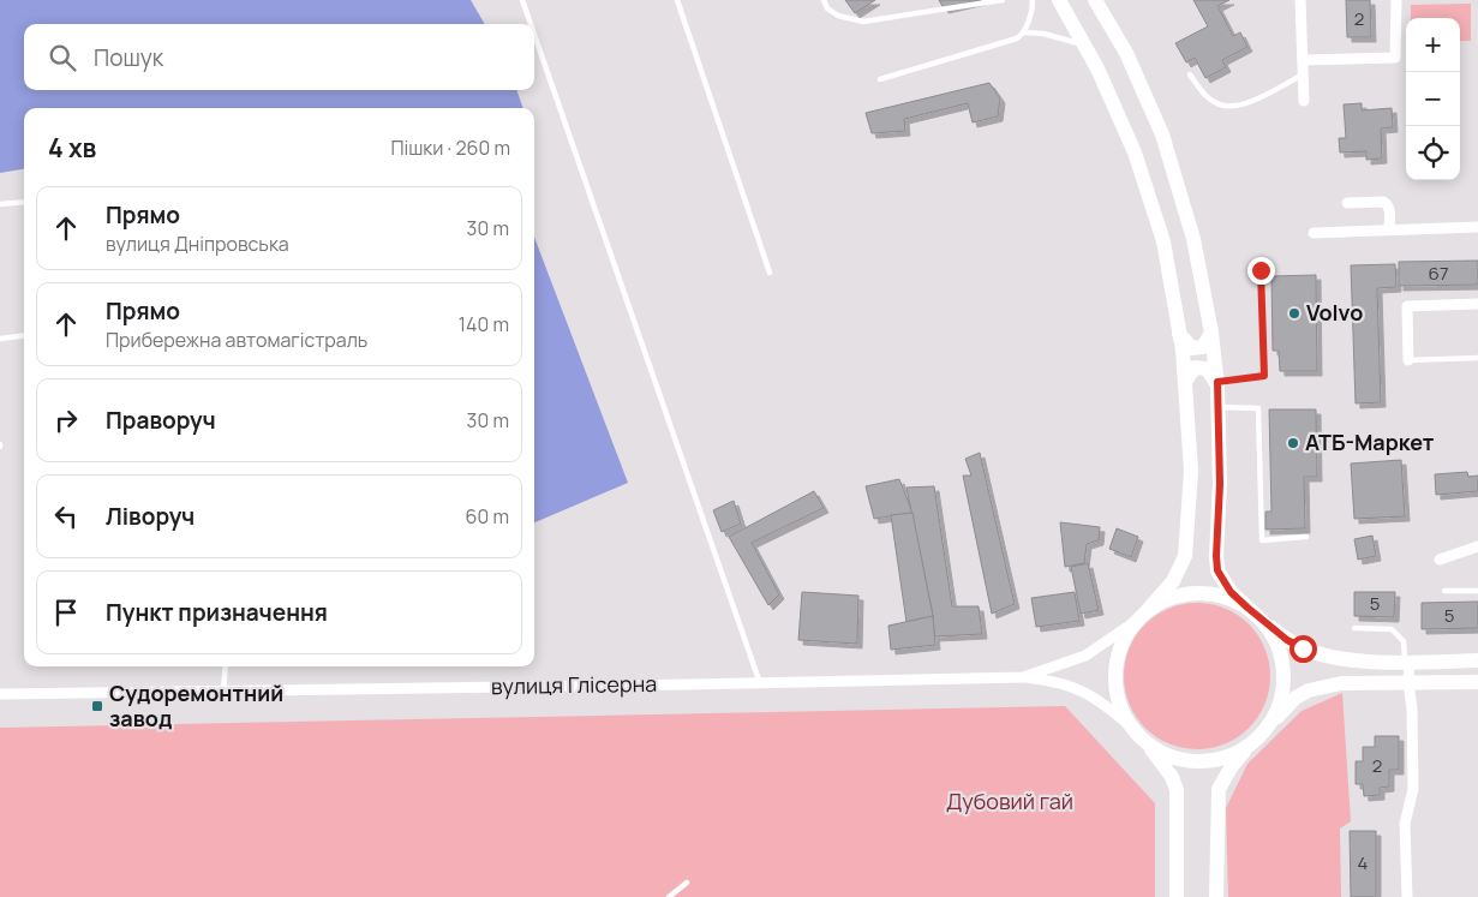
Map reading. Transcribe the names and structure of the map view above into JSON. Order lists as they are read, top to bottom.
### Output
{
  "streets": {
    "street": ["вулиця Глісерна"]
  },
  "parks": ["Дубовий гай"],
  "places": {
    "other": ["Volvo", "АТБ-Маркет"],
    "transit": ["Судоремонтний завод"]
  },
  "house_numbers": [
    "2",
    "67",
    "5",
    "5",
    "2",
    "4"
  ],
  "page": {
    "map_buttons": ["+", "−"],
    "search": "Пошук",
    "heading": ["4 хв", "Пішки · 260 m"],
    "list": [
      ["Прямо", "вулиця Дніпровська", "30 m"],
      ["Прямо", "Прибережна автомагістраль", "140 m"],
      ["Праворуч", "30 m"],
      ["Ліворуч", "60 m"],
      "Пункт призначення"
    ]
  }
}
